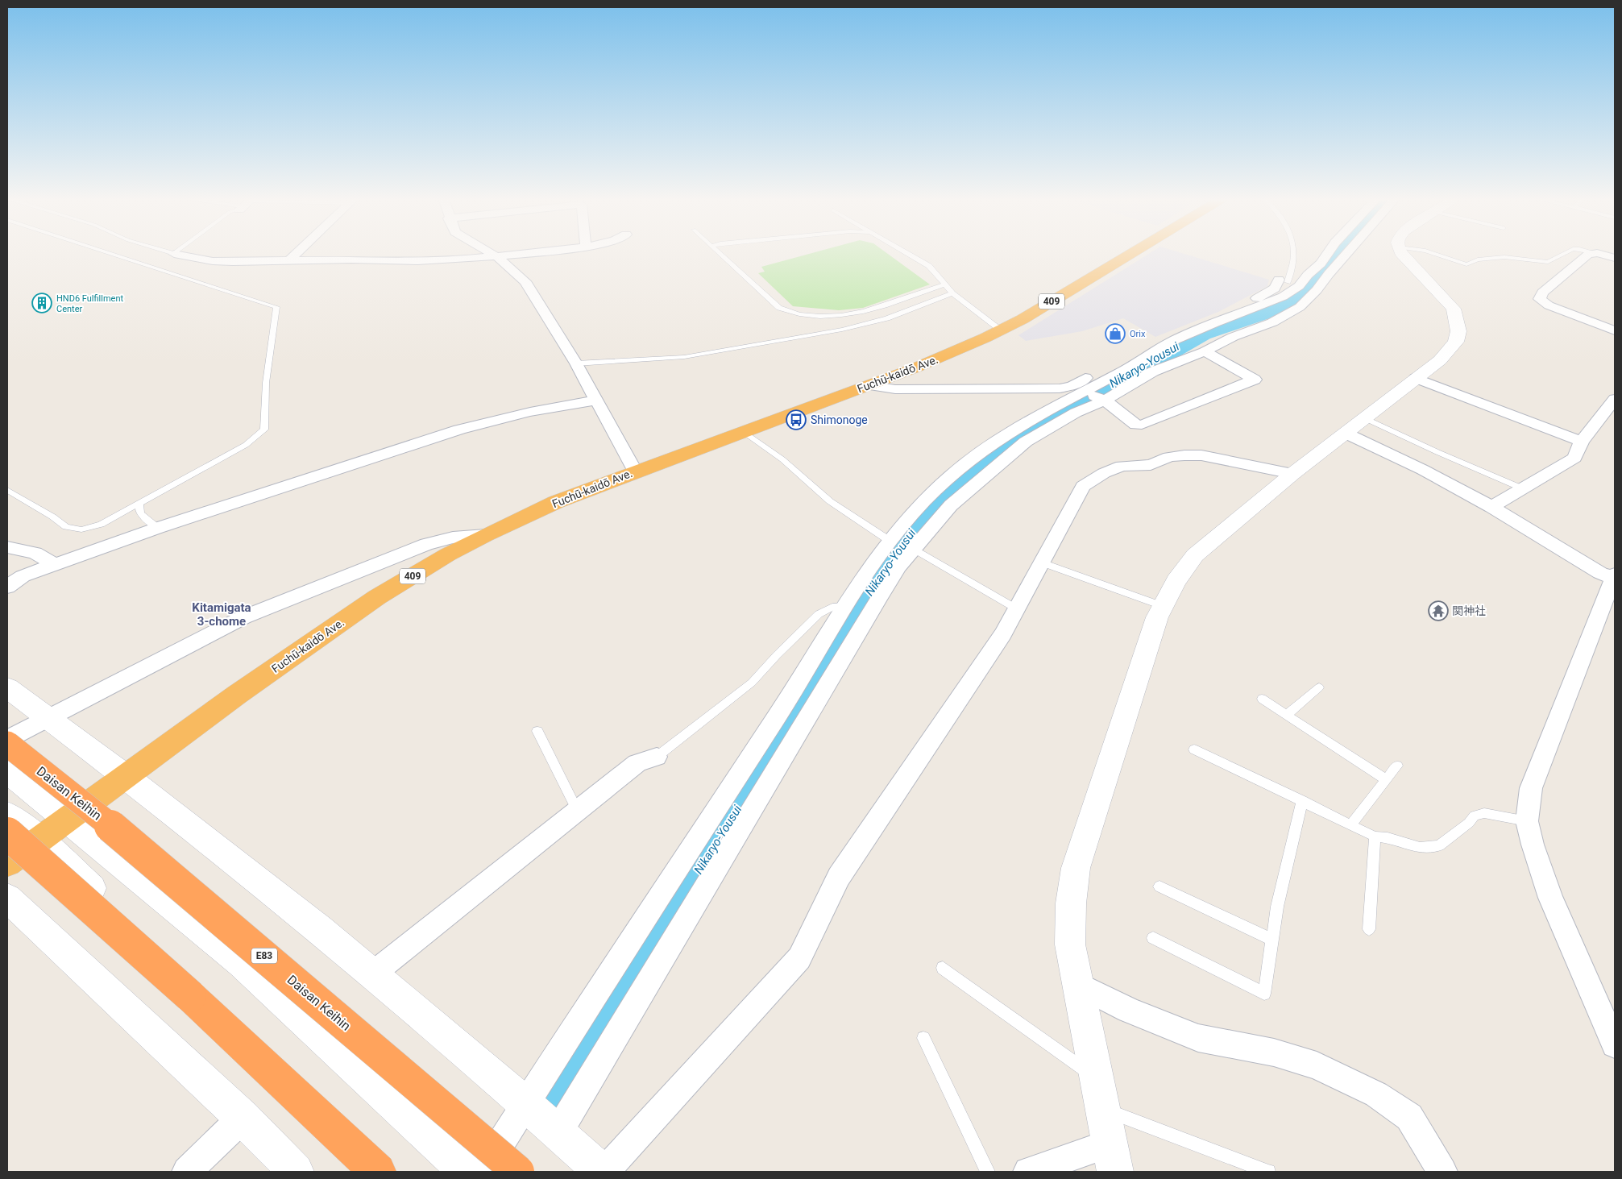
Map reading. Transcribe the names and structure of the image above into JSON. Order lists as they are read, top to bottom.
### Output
{
  "streets": {
    "highway": [
      "409",
      "Fuchū-kaidō Ave.",
      "Daisan Keihin",
      "E83"
    ]
  },
  "districts": ["Kitamigata 3-chome"],
  "water": ["Nikaryo-Yousui"],
  "places": {
    "building": ["HND6 Fulfillment Center"],
    "shop": ["Orix"],
    "bus stop": ["Shimonoge"],
    "temple": ["関神社"]
  }
}
